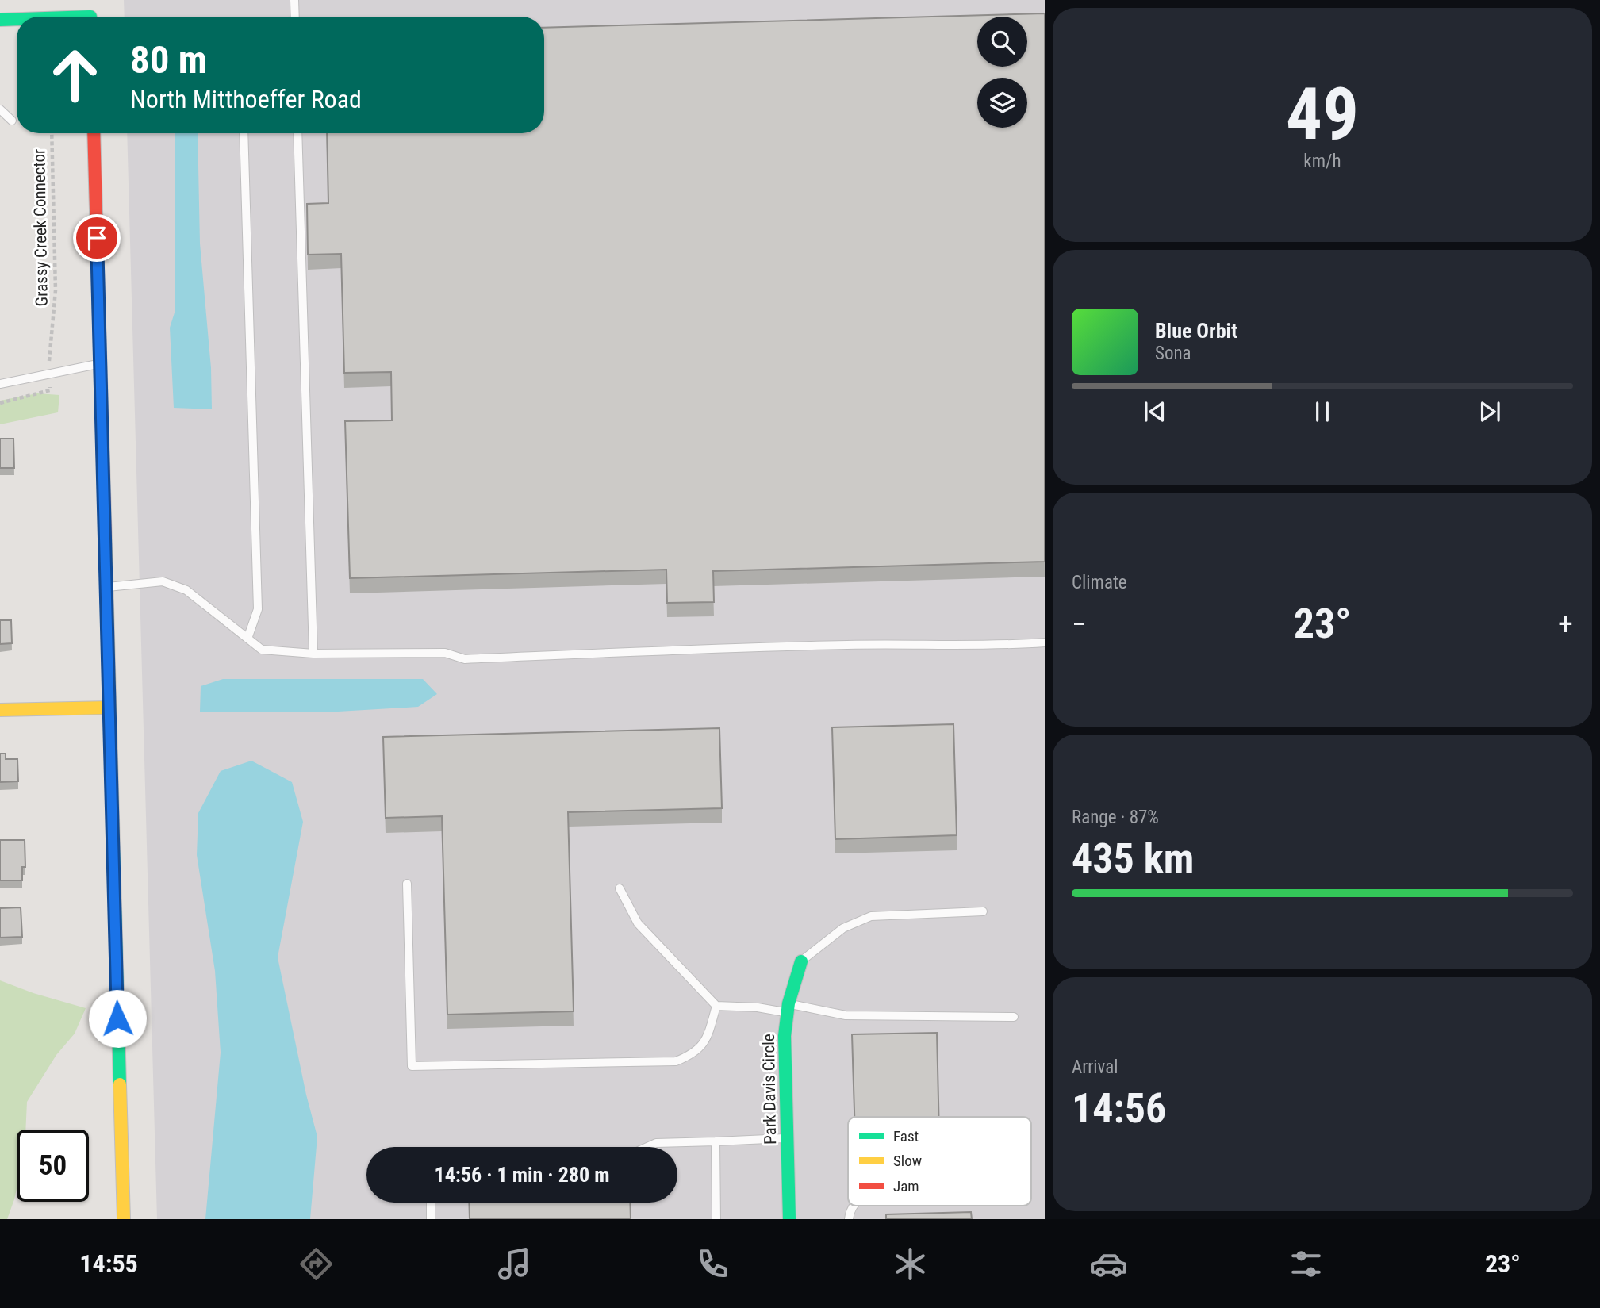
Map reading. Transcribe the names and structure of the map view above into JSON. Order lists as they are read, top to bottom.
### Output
{
  "streets": {
    "main road": ["Park Davis Circle"],
    "path": ["Grassy Creek Connector"]
  },
  "legend": ["Fast", "Slow", "Jam"],
  "page": {
    "tile": [
      ["49", "km/h"],
      "Climate",
      ["Range · 87%", "435 km"],
      ["Arrival", "14:56"]
    ],
    "turn": ["80 m", "North Mitthoeffer Road"],
    "song": ["Blue Orbit", "Sona"],
    "heat": ["−", "23°", "+"],
    "limit": "50",
    "trip": "14:56 · 1 min · 280 m",
    "tabs": ["14:55", "23°"]
  }
}
